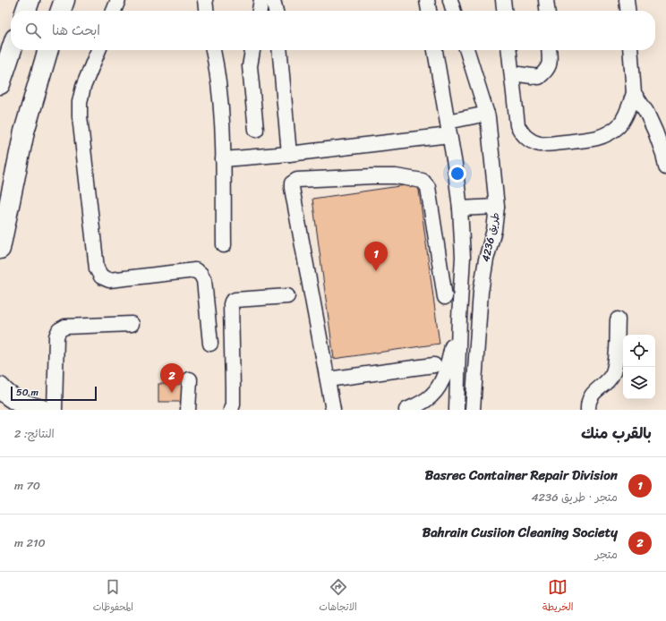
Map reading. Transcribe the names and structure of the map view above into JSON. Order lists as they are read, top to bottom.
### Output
{
  "streets": {
    "street": ["طريق 4236"]
  },
  "scale_bar": "50 m",
  "page": {
    "search": "ابحث هنا",
    "pins": ["1", "2"],
    "scale": "50 m",
    "heading": ["بالقرب منك", "النتائج: 2"],
    "list": [
      {
        "mark": "1",
        "name": "Basrec Container Repair Division",
        "note": "متجر · طريق 4236",
        "value": "70 m"
      },
      {
        "mark": "2",
        "name": "Bahrain Cusiion Cleaning Society",
        "note": "متجر",
        "value": "210 m"
      }
    ],
    "nav": ["الخريطة", "الاتجاهات", "المحفوظات"]
  }
}
